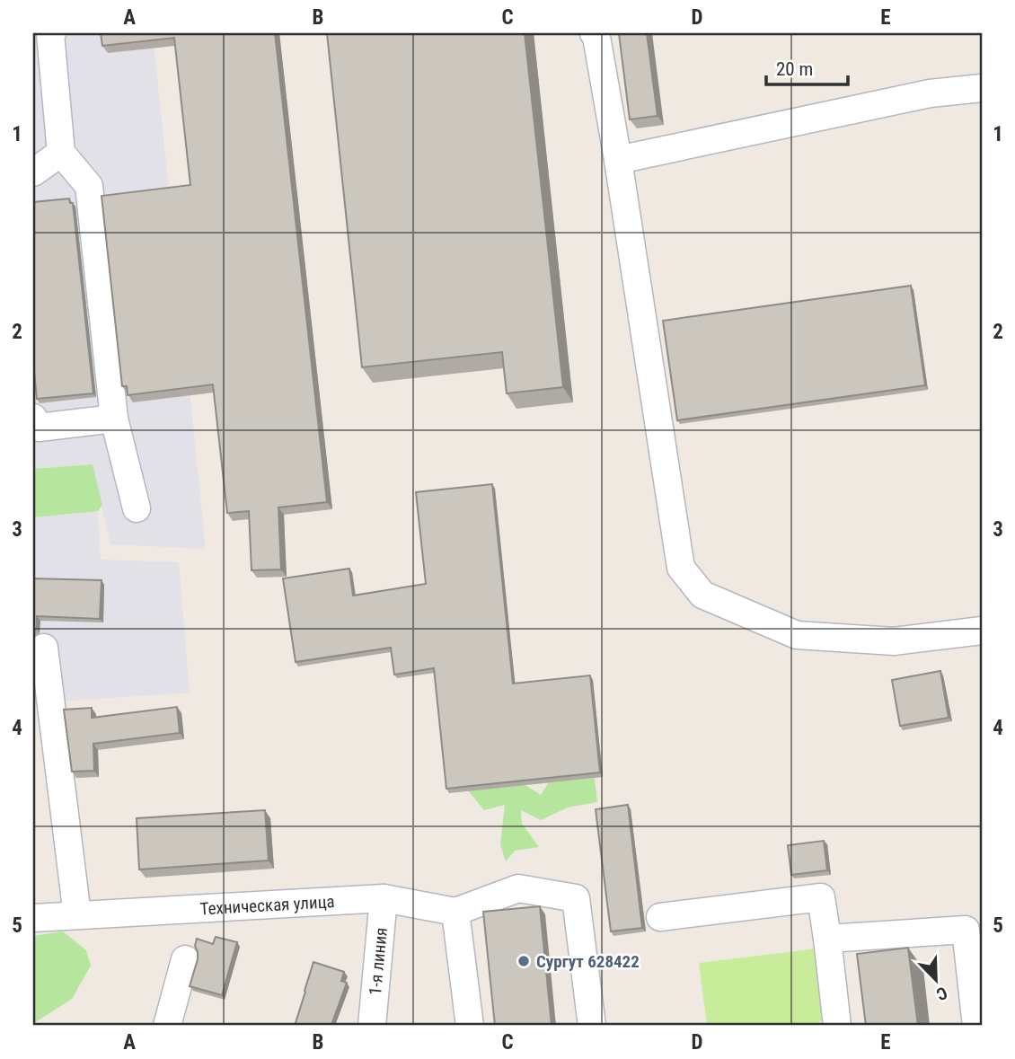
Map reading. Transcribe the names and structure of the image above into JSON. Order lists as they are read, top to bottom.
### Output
{
  "streets": {
    "street": ["Техническая улица", "1-я линия"]
  },
  "crossings": [
    ["Техническая улица", "1-я линия"]
  ],
  "places": ["Сургут 628422"],
  "scale_bar": "20 m",
  "north": "bottom right",
  "grid": {
    "columns": [
      "A",
      "B",
      "C",
      "D",
      "E"
    ],
    "rows": [
      "1",
      "2",
      "3",
      "4",
      "5"
    ]
  }
}
